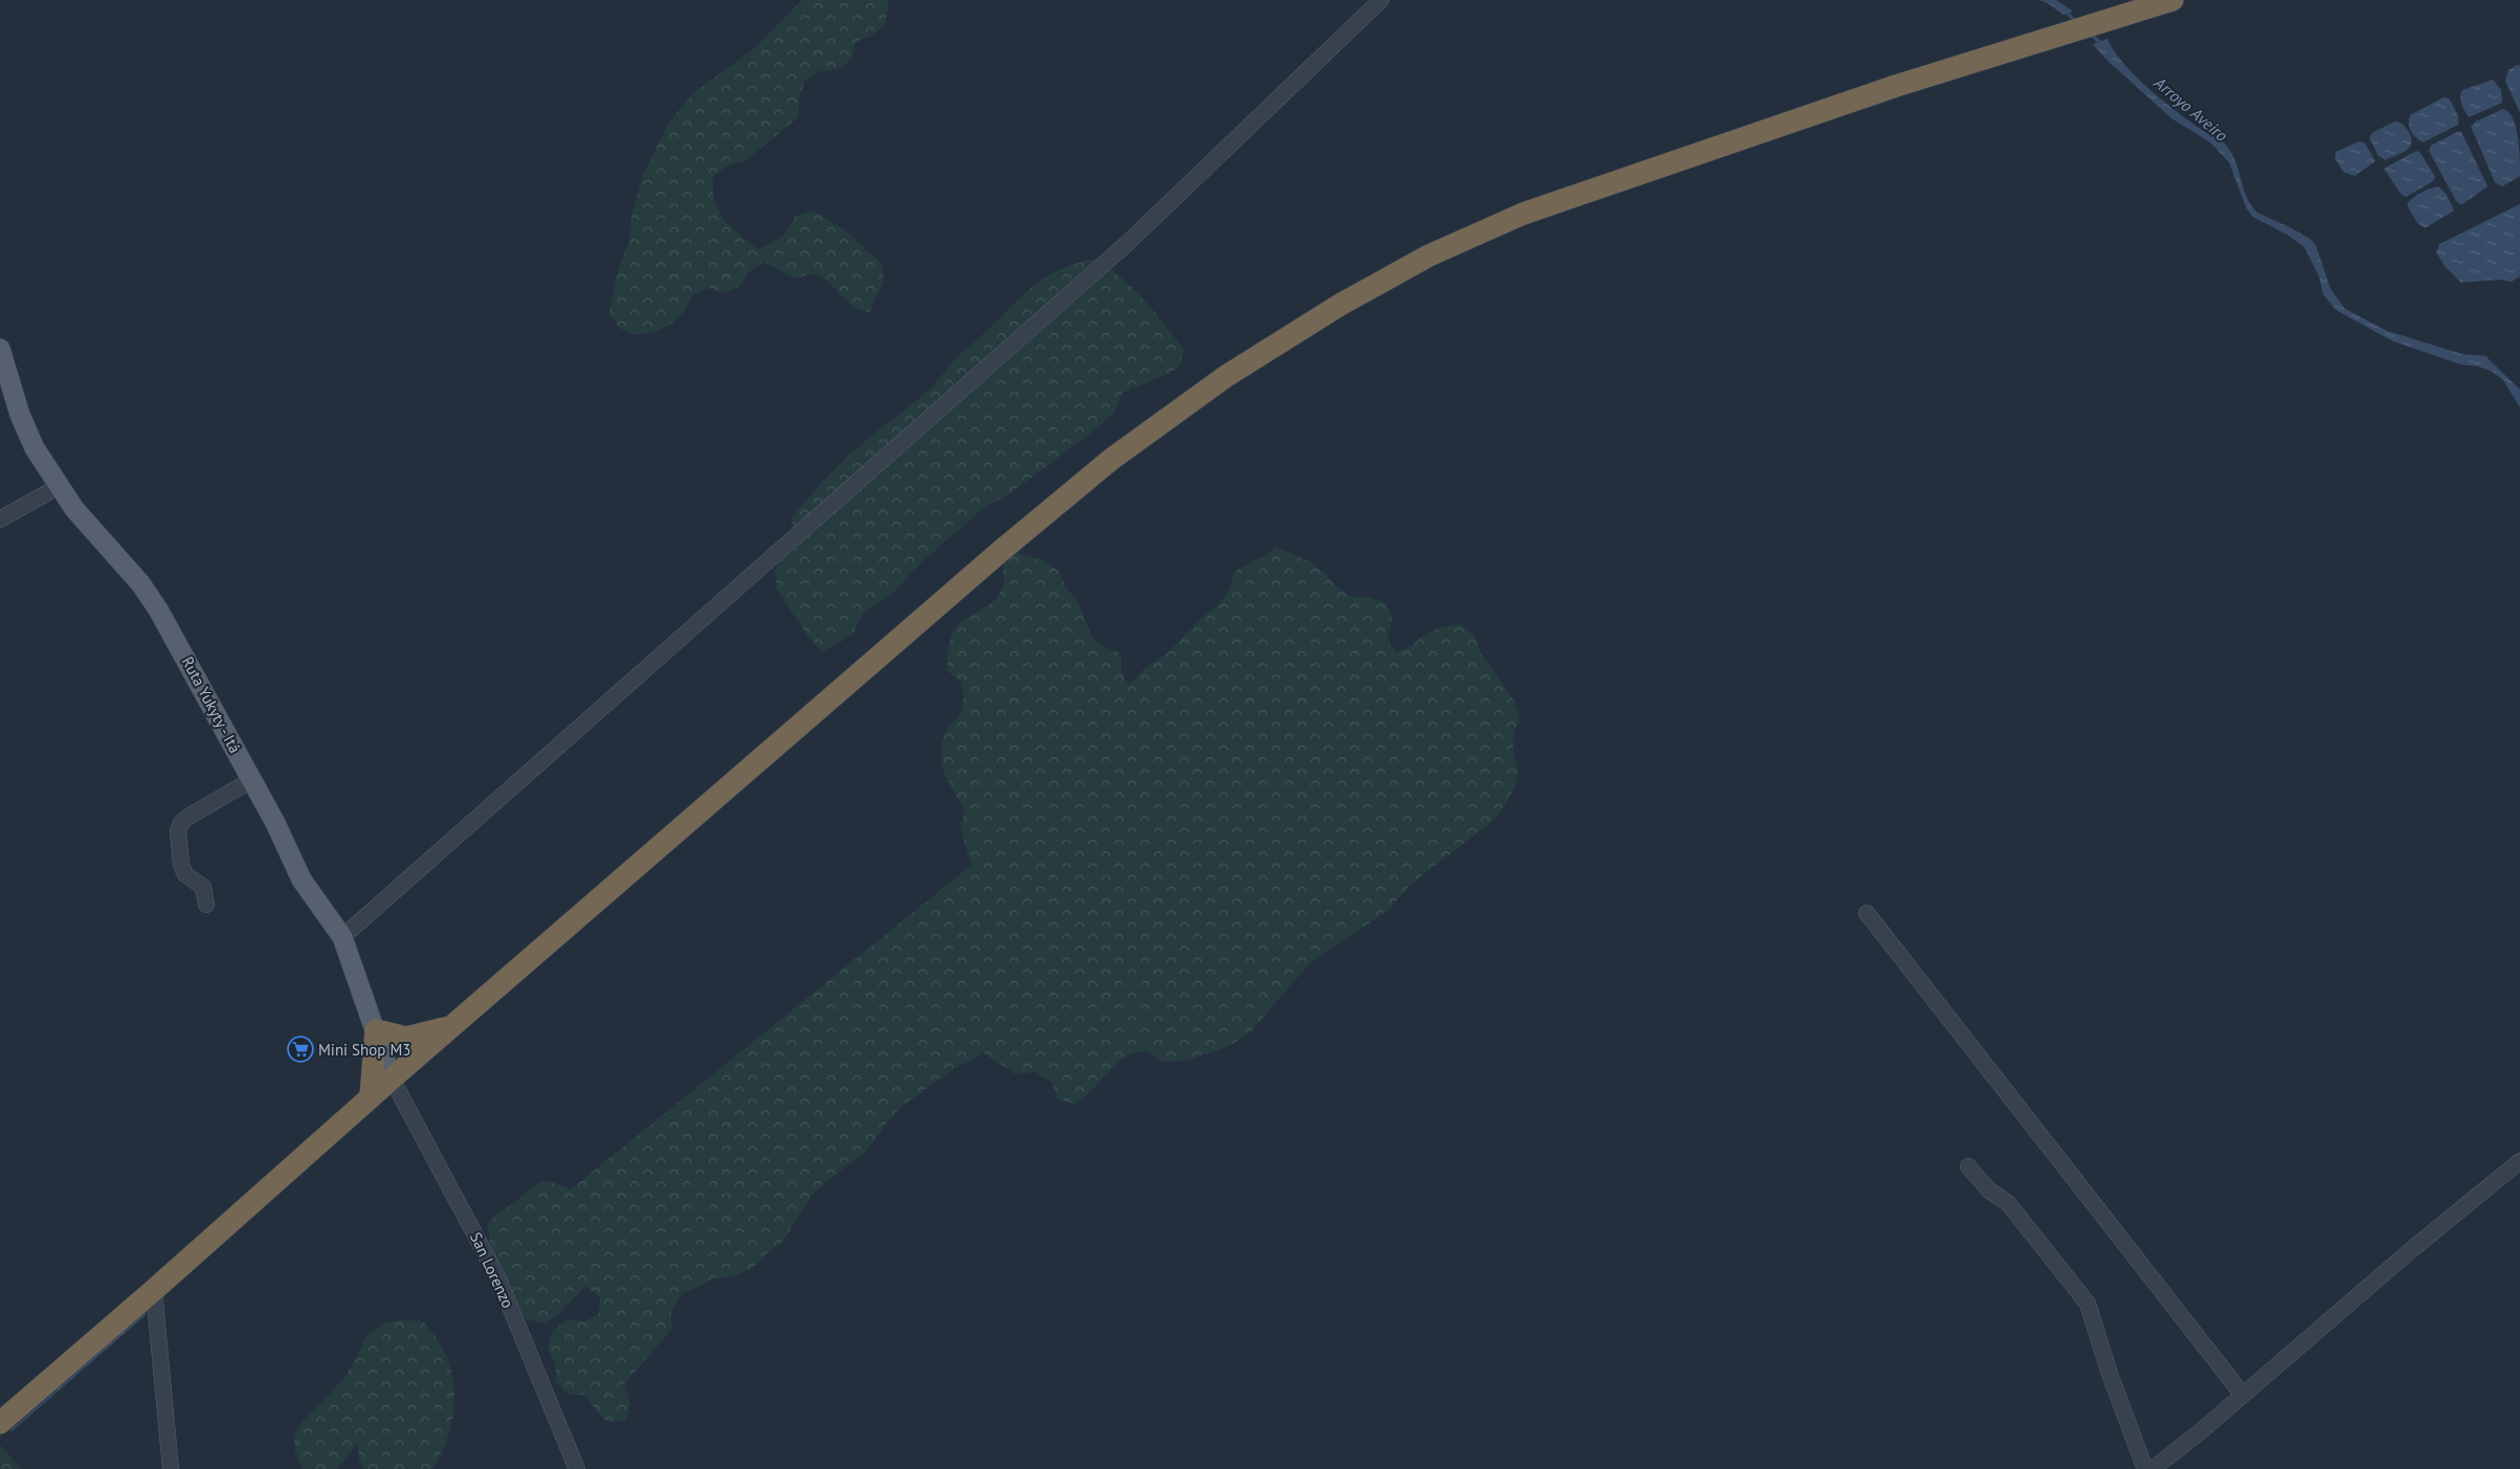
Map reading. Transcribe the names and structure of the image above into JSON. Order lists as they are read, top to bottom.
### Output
{
  "streets": {
    "main road": ["Ruta Yukyty - Itá"],
    "street": ["San Lorenzo"]
  },
  "crossings": [
    ["Ruta Yukyty - Itá", "San Lorenzo"]
  ],
  "water": ["Arroyo Aveiro"],
  "places": {
    "supermarket": ["Mini Shop M3"]
  }
}
